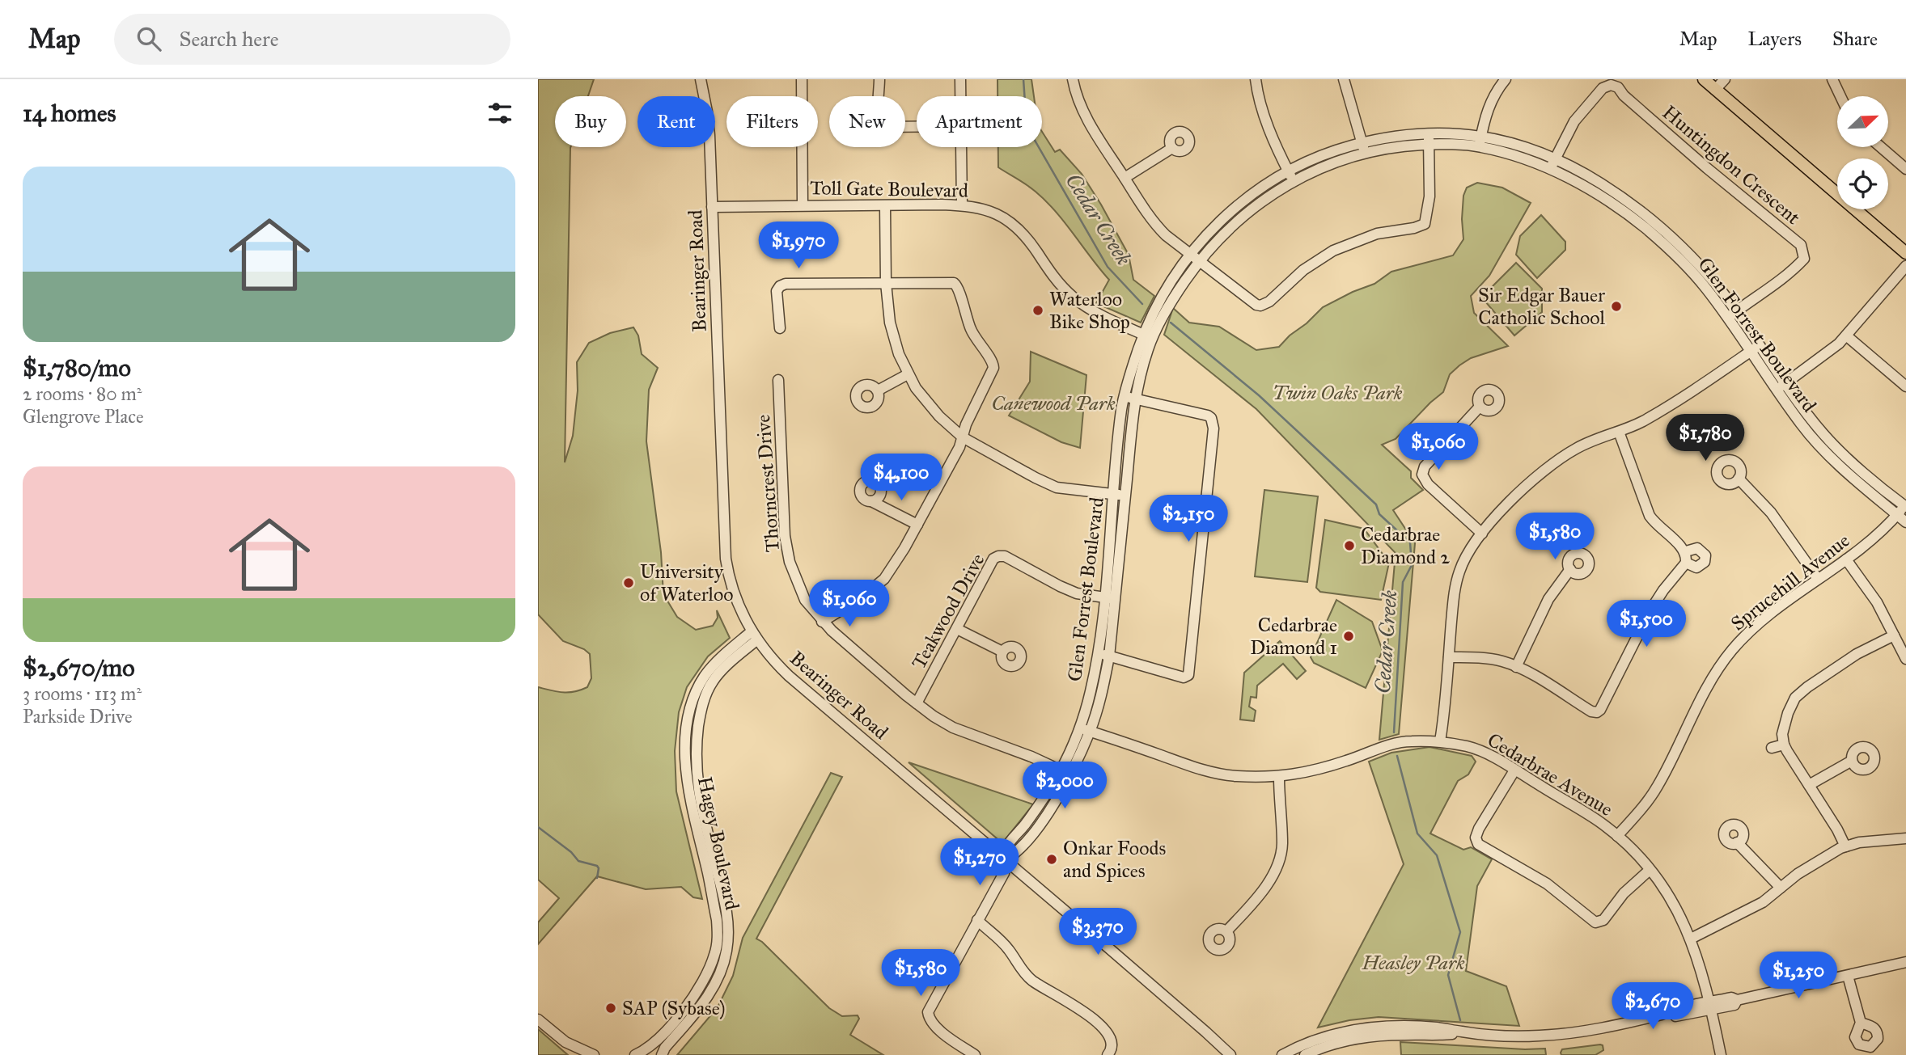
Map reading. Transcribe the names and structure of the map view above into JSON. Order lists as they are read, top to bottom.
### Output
{
  "streets": {
    "street": [
      "Huntingdon Crescent",
      "Toll Gate Boulevard",
      "Bearinger Road",
      "Glen Forrest Boulevard",
      "Thorncrest Drive",
      "Sprucehill Avenue",
      "Teakwood Drive",
      "Cedarbrae Avenue",
      "Hagey Boulevard"
    ]
  },
  "crossings": [
    ["Huntingdon Crescent", "Glen Forrest Boulevard"],
    ["Toll Gate Boulevard", "Bearinger Road"],
    ["Toll Gate Boulevard", "Glen Forrest Boulevard"],
    ["Bearinger Road", "Glen Forrest Boulevard"],
    ["Bearinger Road", "Hagey Boulevard"],
    ["Glen Forrest Boulevard", "Thorncrest Drive"],
    ["Glen Forrest Boulevard", "Sprucehill Avenue"],
    ["Glen Forrest Boulevard", "Teakwood Drive"],
    ["Glen Forrest Boulevard", "Cedarbrae Avenue"],
    ["Thorncrest Drive", "Teakwood Drive"],
    ["Sprucehill Avenue", "Cedarbrae Avenue"]
  ],
  "water": ["Cedar Creek"],
  "parks": ["Twin Oaks Park", "Canewood Park", "Heasley Park"],
  "places": [
    "Sir Edgar Bauer Catholic School",
    "Waterloo Bike Shop",
    "Cedarbrae Diamond 2",
    "University of Waterloo",
    "Cedarbrae Diamond 1",
    "Onkar Foods and Spices",
    "SAP (Sybase)"
  ],
  "north": "top right",
  "page": {
    "header": "Map",
    "search": "Search here",
    "nav": ["Map", "Layers", "Share"],
    "heading": "14 homes",
    "chip": [
      "Buy",
      "Rent",
      "Filters",
      "New",
      "Apartment"
    ],
    "list": [
      {
        "name": "$1,780/mo",
        "note": "2 rooms · 80 m² · Glengrove Place"
      },
      {
        "name": "$2,670/mo",
        "note": "3 rooms · 113 m² · Parkside Drive"
      }
    ],
    "price": [
      "$1,970",
      "$1,780",
      "$1,060",
      "$4,100",
      "$2,150",
      "$1,580",
      "$1,060",
      "$1,500",
      "$2,000",
      "$1,270",
      "$3,370",
      "$1,580",
      "$1,250",
      "$2,670"
    ]
  }
}
